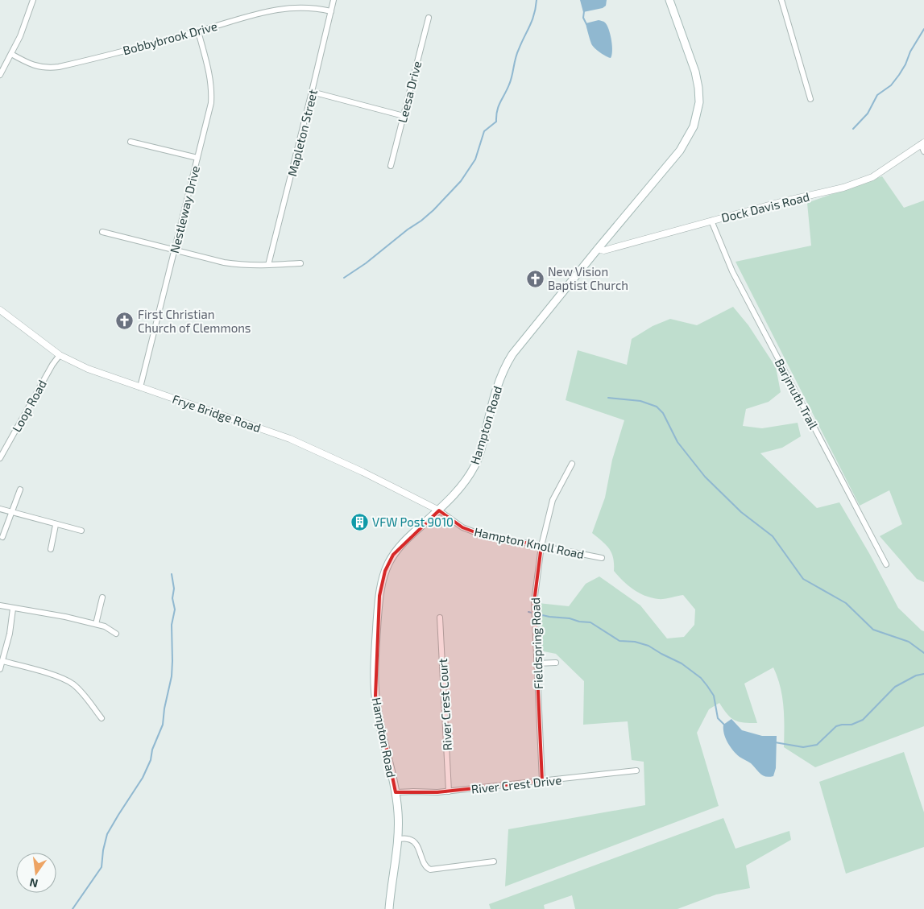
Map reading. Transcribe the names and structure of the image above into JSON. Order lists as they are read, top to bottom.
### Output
{
  "streets": {
    "main road": ["Hampton Road"],
    "street": [
      "Bobbybrook Drive",
      "Leesa Drive",
      "Mapleton Street",
      "Dock Davis Road",
      "Nestleway Drive",
      "Barjmuth Trail",
      "Loop Road",
      "Frye Bridge Road",
      "Hampton Knoll Road",
      "Fieldspring Road",
      "River Crest Court",
      "River Crest Drive"
    ]
  },
  "crossings": [
    ["Bobbybrook Drive", "Mapleton Street"],
    ["Bobbybrook Drive", "Nestleway Drive"],
    ["Dock Davis Road", "Barjmuth Trail"],
    ["Dock Davis Road", "Hampton Road"],
    ["Nestleway Drive", "Frye Bridge Road"],
    ["Loop Road", "Frye Bridge Road"],
    ["Frye Bridge Road", "Hampton Road"],
    ["Frye Bridge Road", "Hampton Knoll Road"],
    ["Hampton Road", "Hampton Knoll Road"],
    ["Hampton Road", "River Crest Drive"],
    ["Hampton Knoll Road", "Fieldspring Road"],
    ["Fieldspring Road", "River Crest Drive"],
    ["River Crest Court", "River Crest Drive"]
  ],
  "places": {
    "church": ["New Vision Baptist Church", "First Christian Church of Clemmons"],
    "building": ["VFW Post 9010"]
  },
  "north": "bottom"
}
